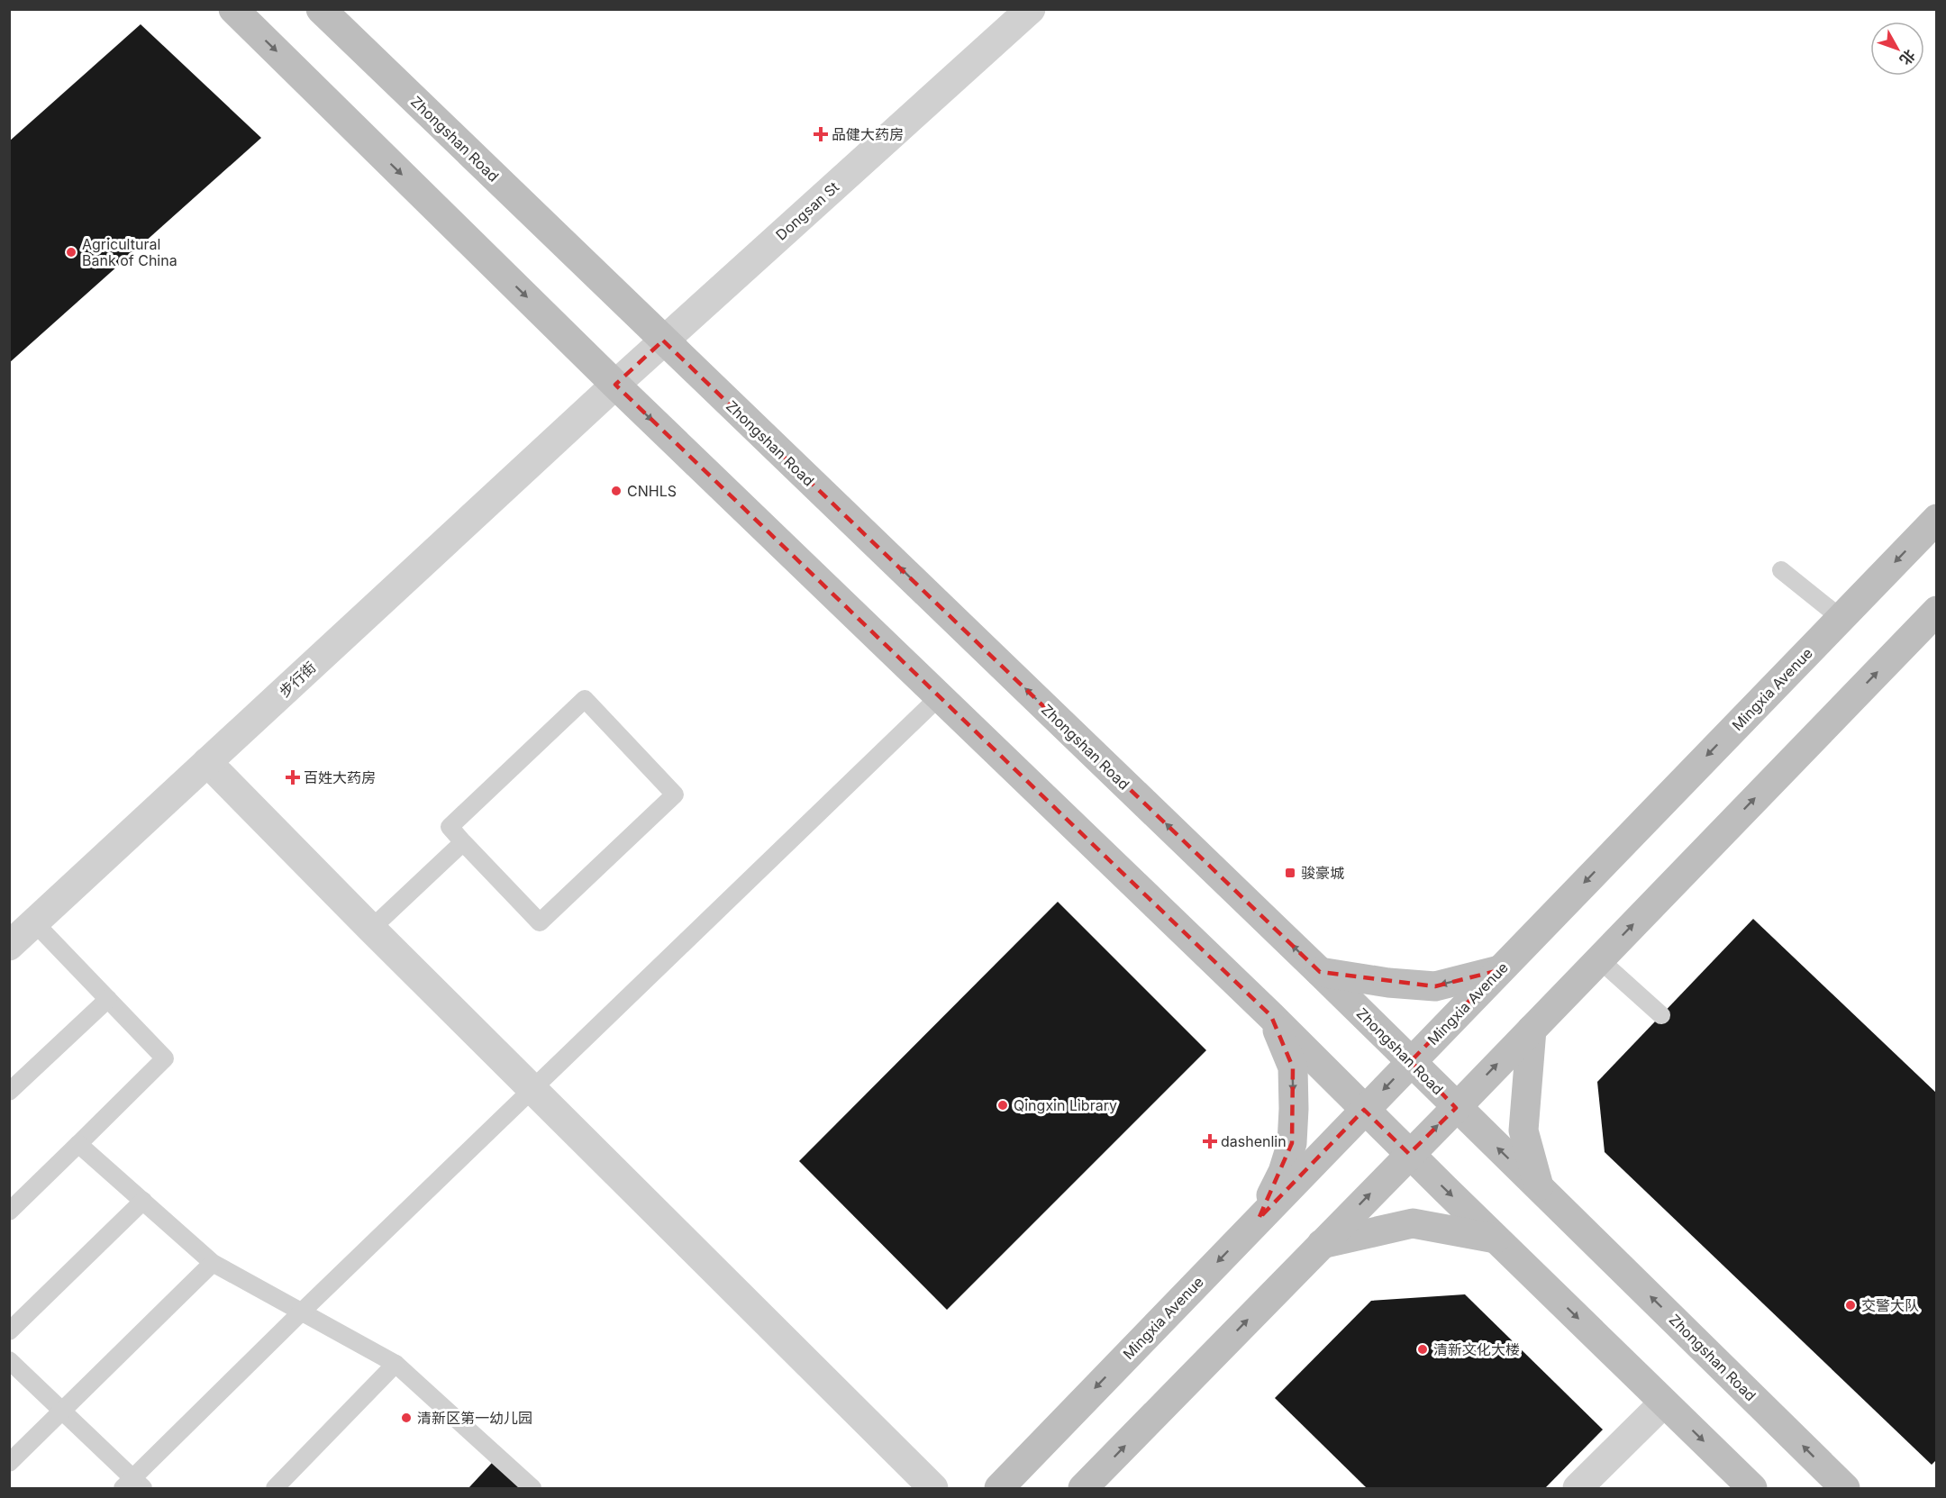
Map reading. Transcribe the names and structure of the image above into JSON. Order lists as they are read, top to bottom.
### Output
{
  "streets": {
    "main road": ["Zhongshan Road", "Mingxia Avenue"],
    "street": ["Dongsan St", "步行街"]
  },
  "crossings": [
    ["Zhongshan Road", "Dongsan St"],
    ["Zhongshan Road", "Mingxia Avenue"],
    ["Dongsan St", "步行街"]
  ],
  "places": {
    "health": ["品健大药房", "百姓大药房", "dashenlin"],
    "other": [
      "Agricultural Bank of China",
      "CNHLS",
      "Qingxin Library",
      "交警大队",
      "清新文化大楼",
      "清新区第一幼儿园"
    ],
    "transit": ["骏豪城"]
  },
  "north": "bottom right"
}
